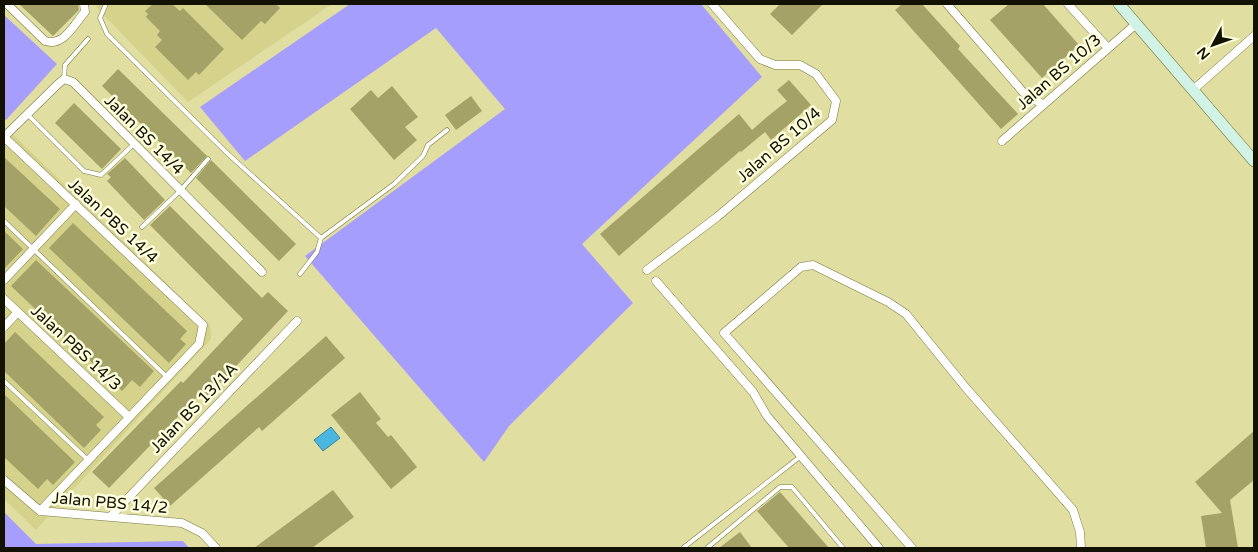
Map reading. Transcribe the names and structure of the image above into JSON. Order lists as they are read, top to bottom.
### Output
{
  "streets": {
    "street": [
      "Jalan BS 10/3",
      "Jalan BS 14/4",
      "Jalan BS 10/4",
      "Jalan PBS 14/4",
      "Jalan PBS 14/3",
      "Jalan BS 13/1A",
      "Jalan PBS 14/2"
    ]
  },
  "crossings": [
    ["Jalan BS 13/1A", "Jalan PBS 14/2"]
  ],
  "north": "bottom left"
}
